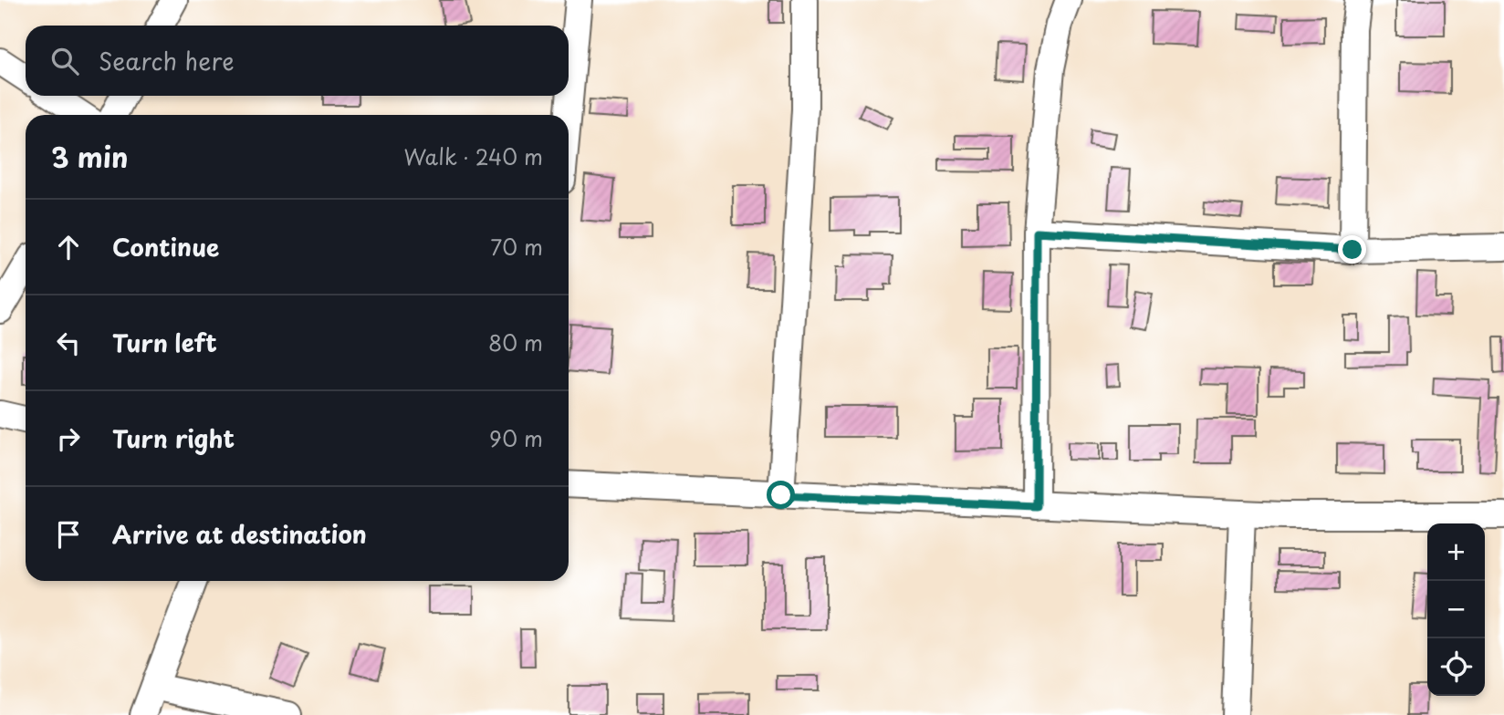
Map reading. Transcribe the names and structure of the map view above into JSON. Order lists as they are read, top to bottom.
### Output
{
  "page": {
    "search": "Search here",
    "heading": ["3 min", "Walk · 240 m"],
    "list": [
      ["Continue", "70 m"],
      ["Turn left", "80 m"],
      ["Turn right", "90 m"],
      "Arrive at destination"
    ],
    "map_buttons": ["+", "−"]
  }
}
